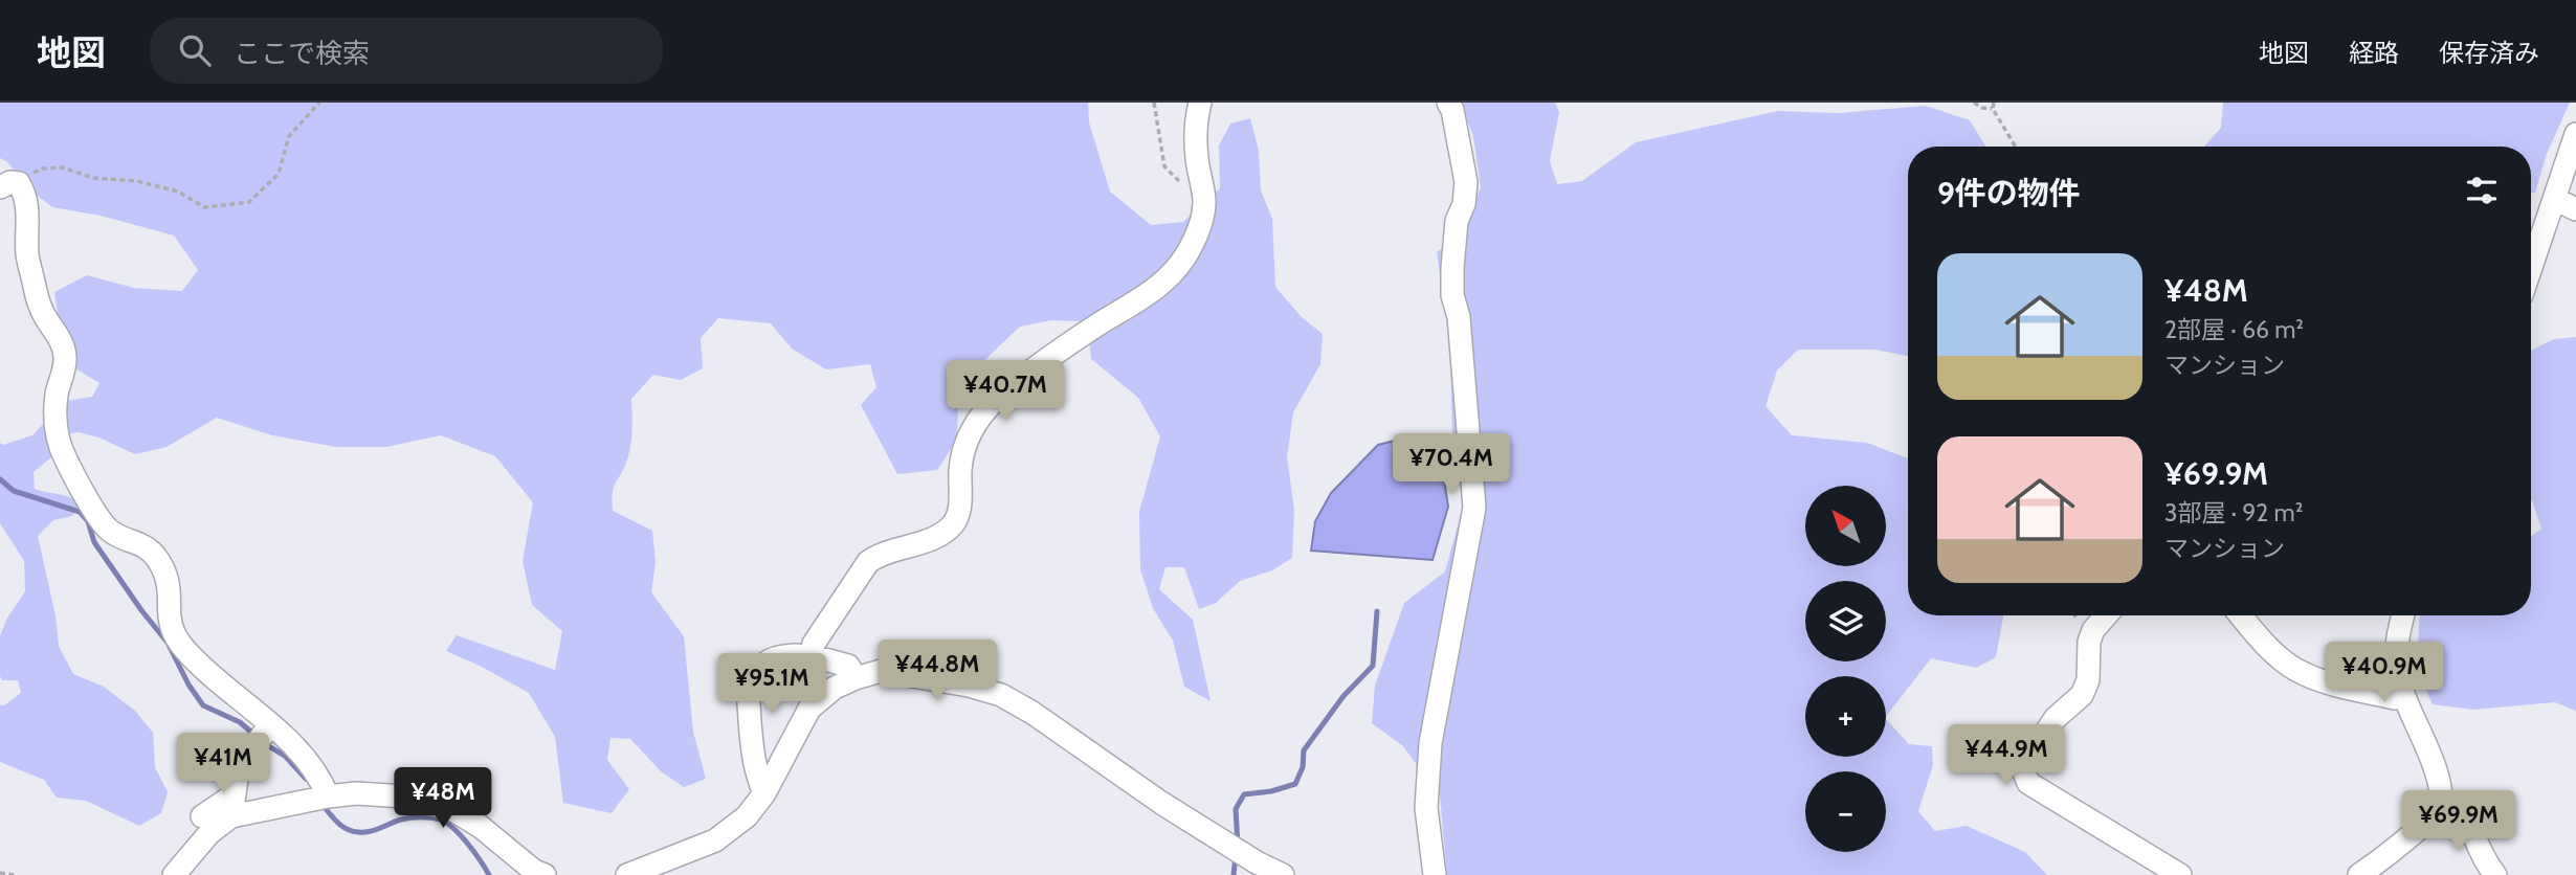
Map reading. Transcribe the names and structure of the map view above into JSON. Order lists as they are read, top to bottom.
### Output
{
  "north": "top left",
  "page": {
    "header": "地図",
    "search": "ここで検索",
    "nav": ["地図", "経路", "保存済み"],
    "heading": "9件の物件",
    "list": [
      {
        "name": "¥48M",
        "note": "2部屋 · 66 m² · マンション"
      },
      {
        "name": "¥69.9M",
        "note": "3部屋 · 92 m² · マンション"
      }
    ],
    "price": [
      "¥40.7M",
      "¥70.4M",
      "¥44.8M",
      "¥40.9M",
      "¥95.1M",
      "¥44.9M",
      "¥41M",
      "¥48M",
      "¥69.9M"
    ],
    "map_buttons": ["+", "−"]
  }
}
